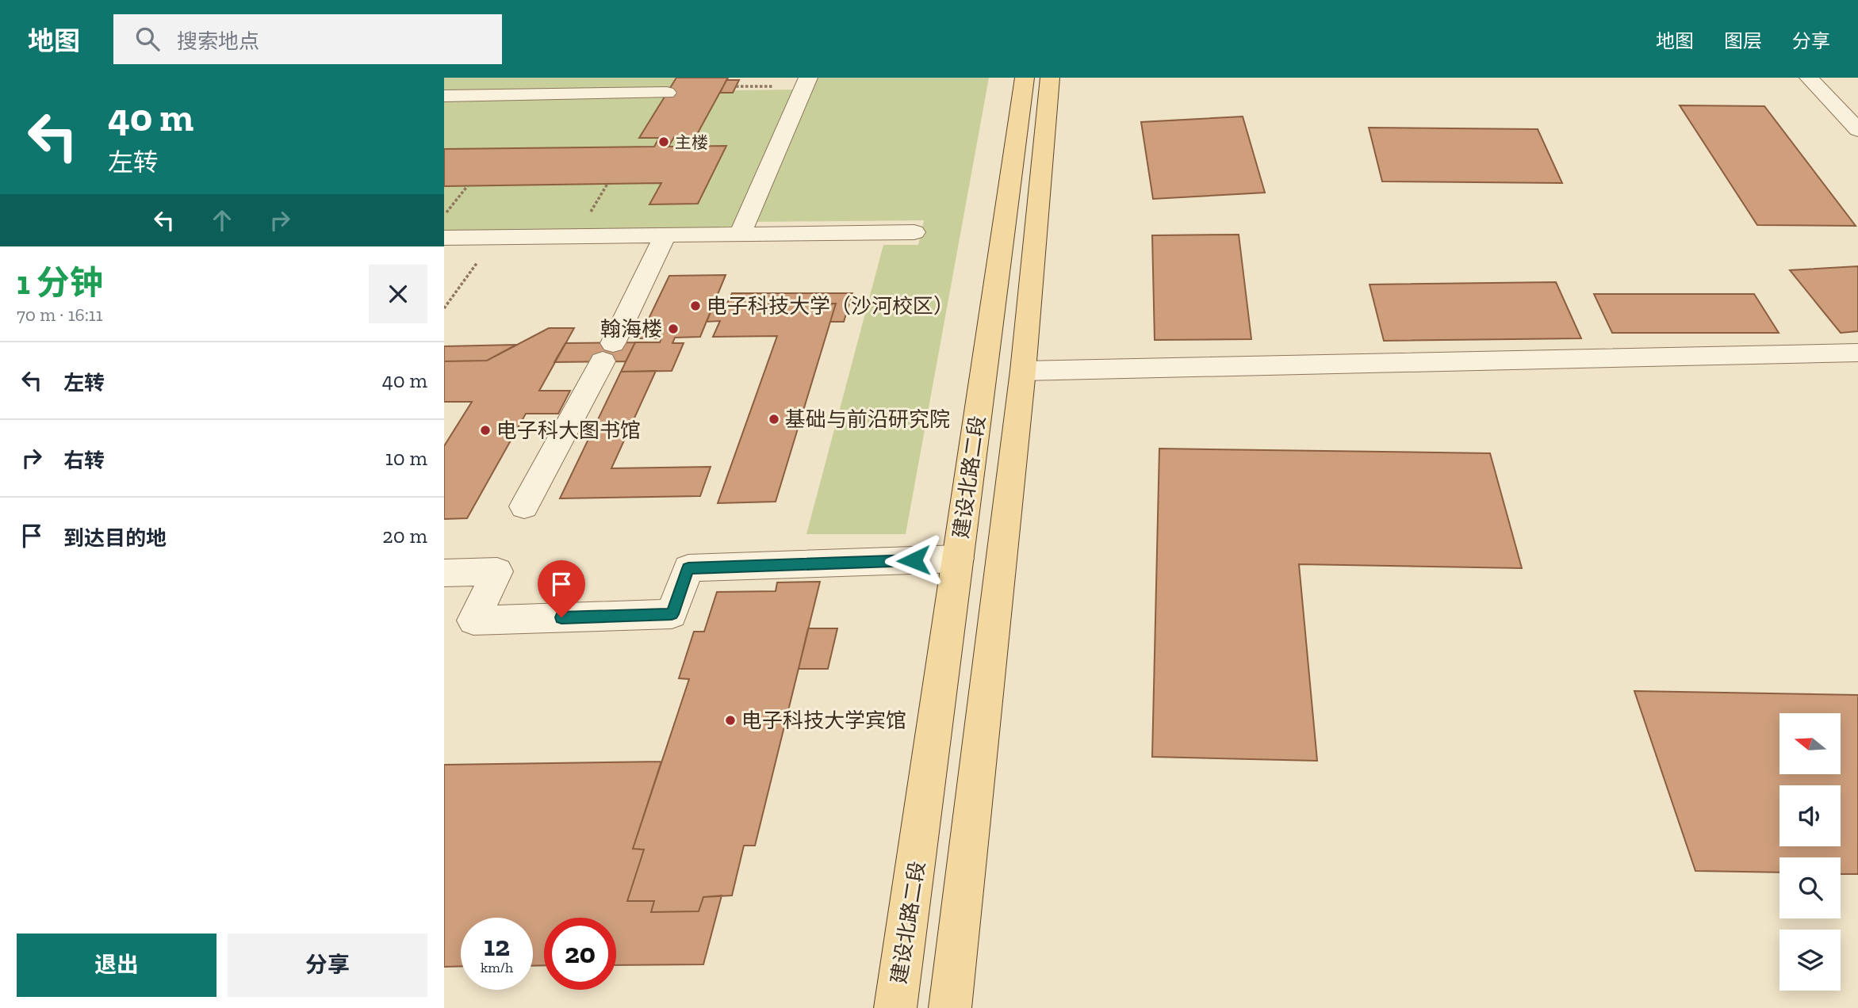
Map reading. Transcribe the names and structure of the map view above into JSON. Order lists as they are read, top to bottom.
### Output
{
  "streets": {
    "main road": ["建设北路二段"]
  },
  "places": [
    "主楼",
    "电子科技大学（沙河校区）",
    "翰海楼",
    "基础与前沿研究院",
    "电子科大图书馆",
    "电子科技大学宾馆"
  ],
  "north": "left",
  "page": {
    "header": "地图",
    "search": "搜索地点",
    "nav": ["地图", "图层", "分享"],
    "turn": ["40 m", "左转"],
    "heading": ["1 分钟", "70 m · 16:11"],
    "list": [
      {
        "name": "左转",
        "value": "40 m"
      },
      {
        "name": "右转",
        "value": "10 m"
      },
      {
        "name": "到达目的地",
        "value": "20 m"
      }
    ],
    "speed": "12 km/h",
    "limit": "20",
    "buttons": ["退出", "分享"]
  }
}
